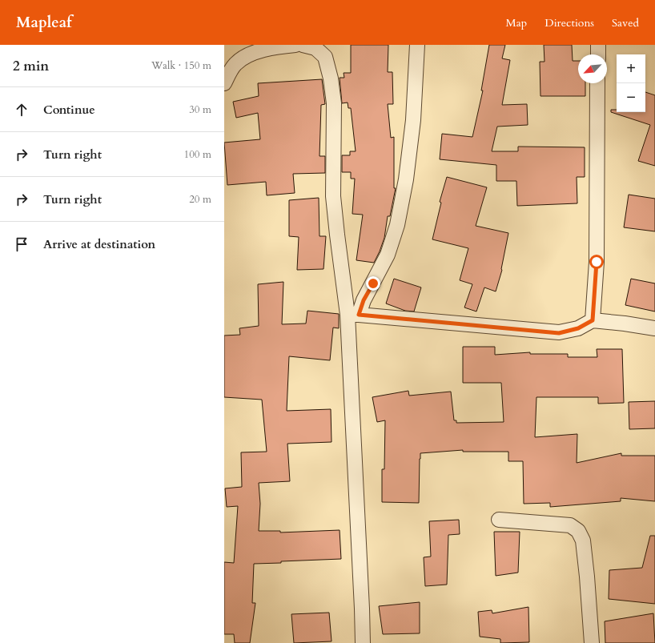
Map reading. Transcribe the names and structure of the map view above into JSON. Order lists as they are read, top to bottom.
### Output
{
  "north": "bottom left",
  "page": {
    "header": "Mapleaf",
    "nav": ["Map", "Directions", "Saved"],
    "heading": ["2 min", "Walk · 150 m"],
    "map_buttons": ["+", "−"],
    "list": [
      ["Continue", "30 m"],
      ["Turn right", "100 m"],
      ["Turn right", "20 m"],
      "Arrive at destination"
    ]
  }
}
